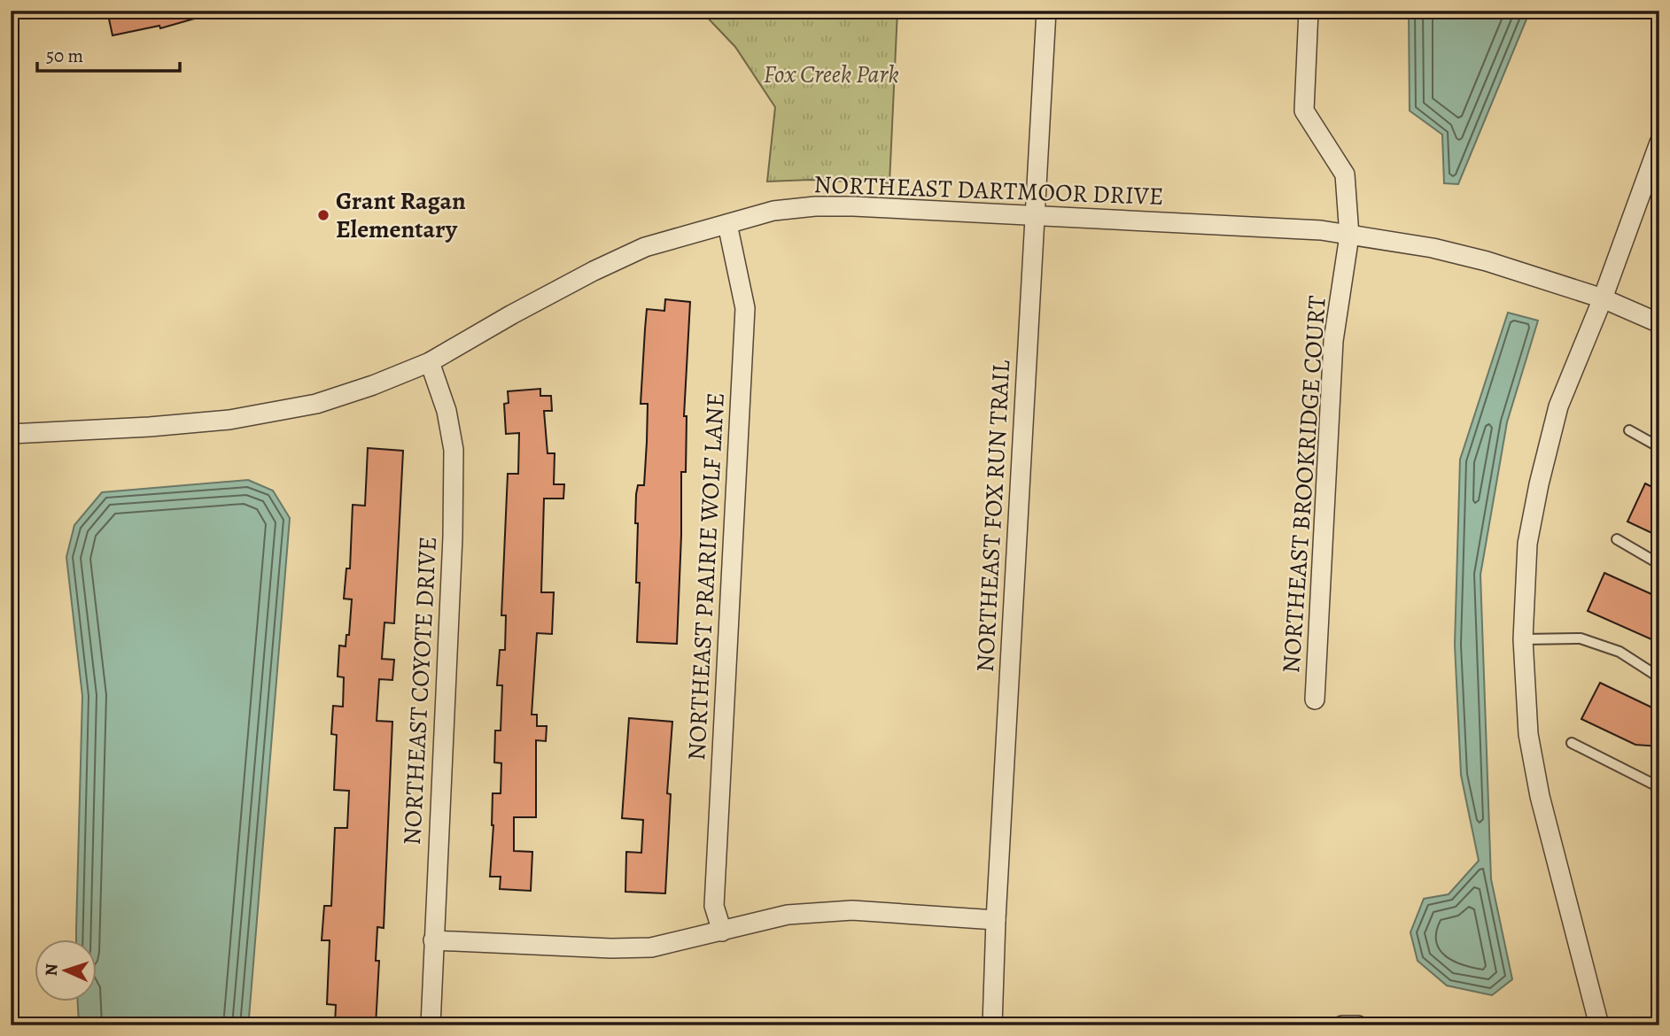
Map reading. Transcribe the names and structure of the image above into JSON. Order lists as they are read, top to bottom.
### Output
{
  "streets": {
    "street": [
      "NORTHEAST DARTMOOR DRIVE",
      "NORTHEAST BROOKRIDGE COURT",
      "NORTHEAST FOX RUN TRAIL",
      "NORTHEAST PRAIRIE WOLF LANE",
      "NORTHEAST COYOTE DRIVE"
    ]
  },
  "crossings": [
    ["NORTHEAST DARTMOOR DRIVE", "NORTHEAST BROOKRIDGE COURT"],
    ["NORTHEAST DARTMOOR DRIVE", "NORTHEAST FOX RUN TRAIL"],
    ["NORTHEAST DARTMOOR DRIVE", "NORTHEAST PRAIRIE WOLF LANE"],
    ["NORTHEAST DARTMOOR DRIVE", "NORTHEAST COYOTE DRIVE"]
  ],
  "parks": ["Fox Creek Park"],
  "places": ["Grant Ragan Elementary"],
  "scale_bar": "50 m",
  "north": "left"
}
